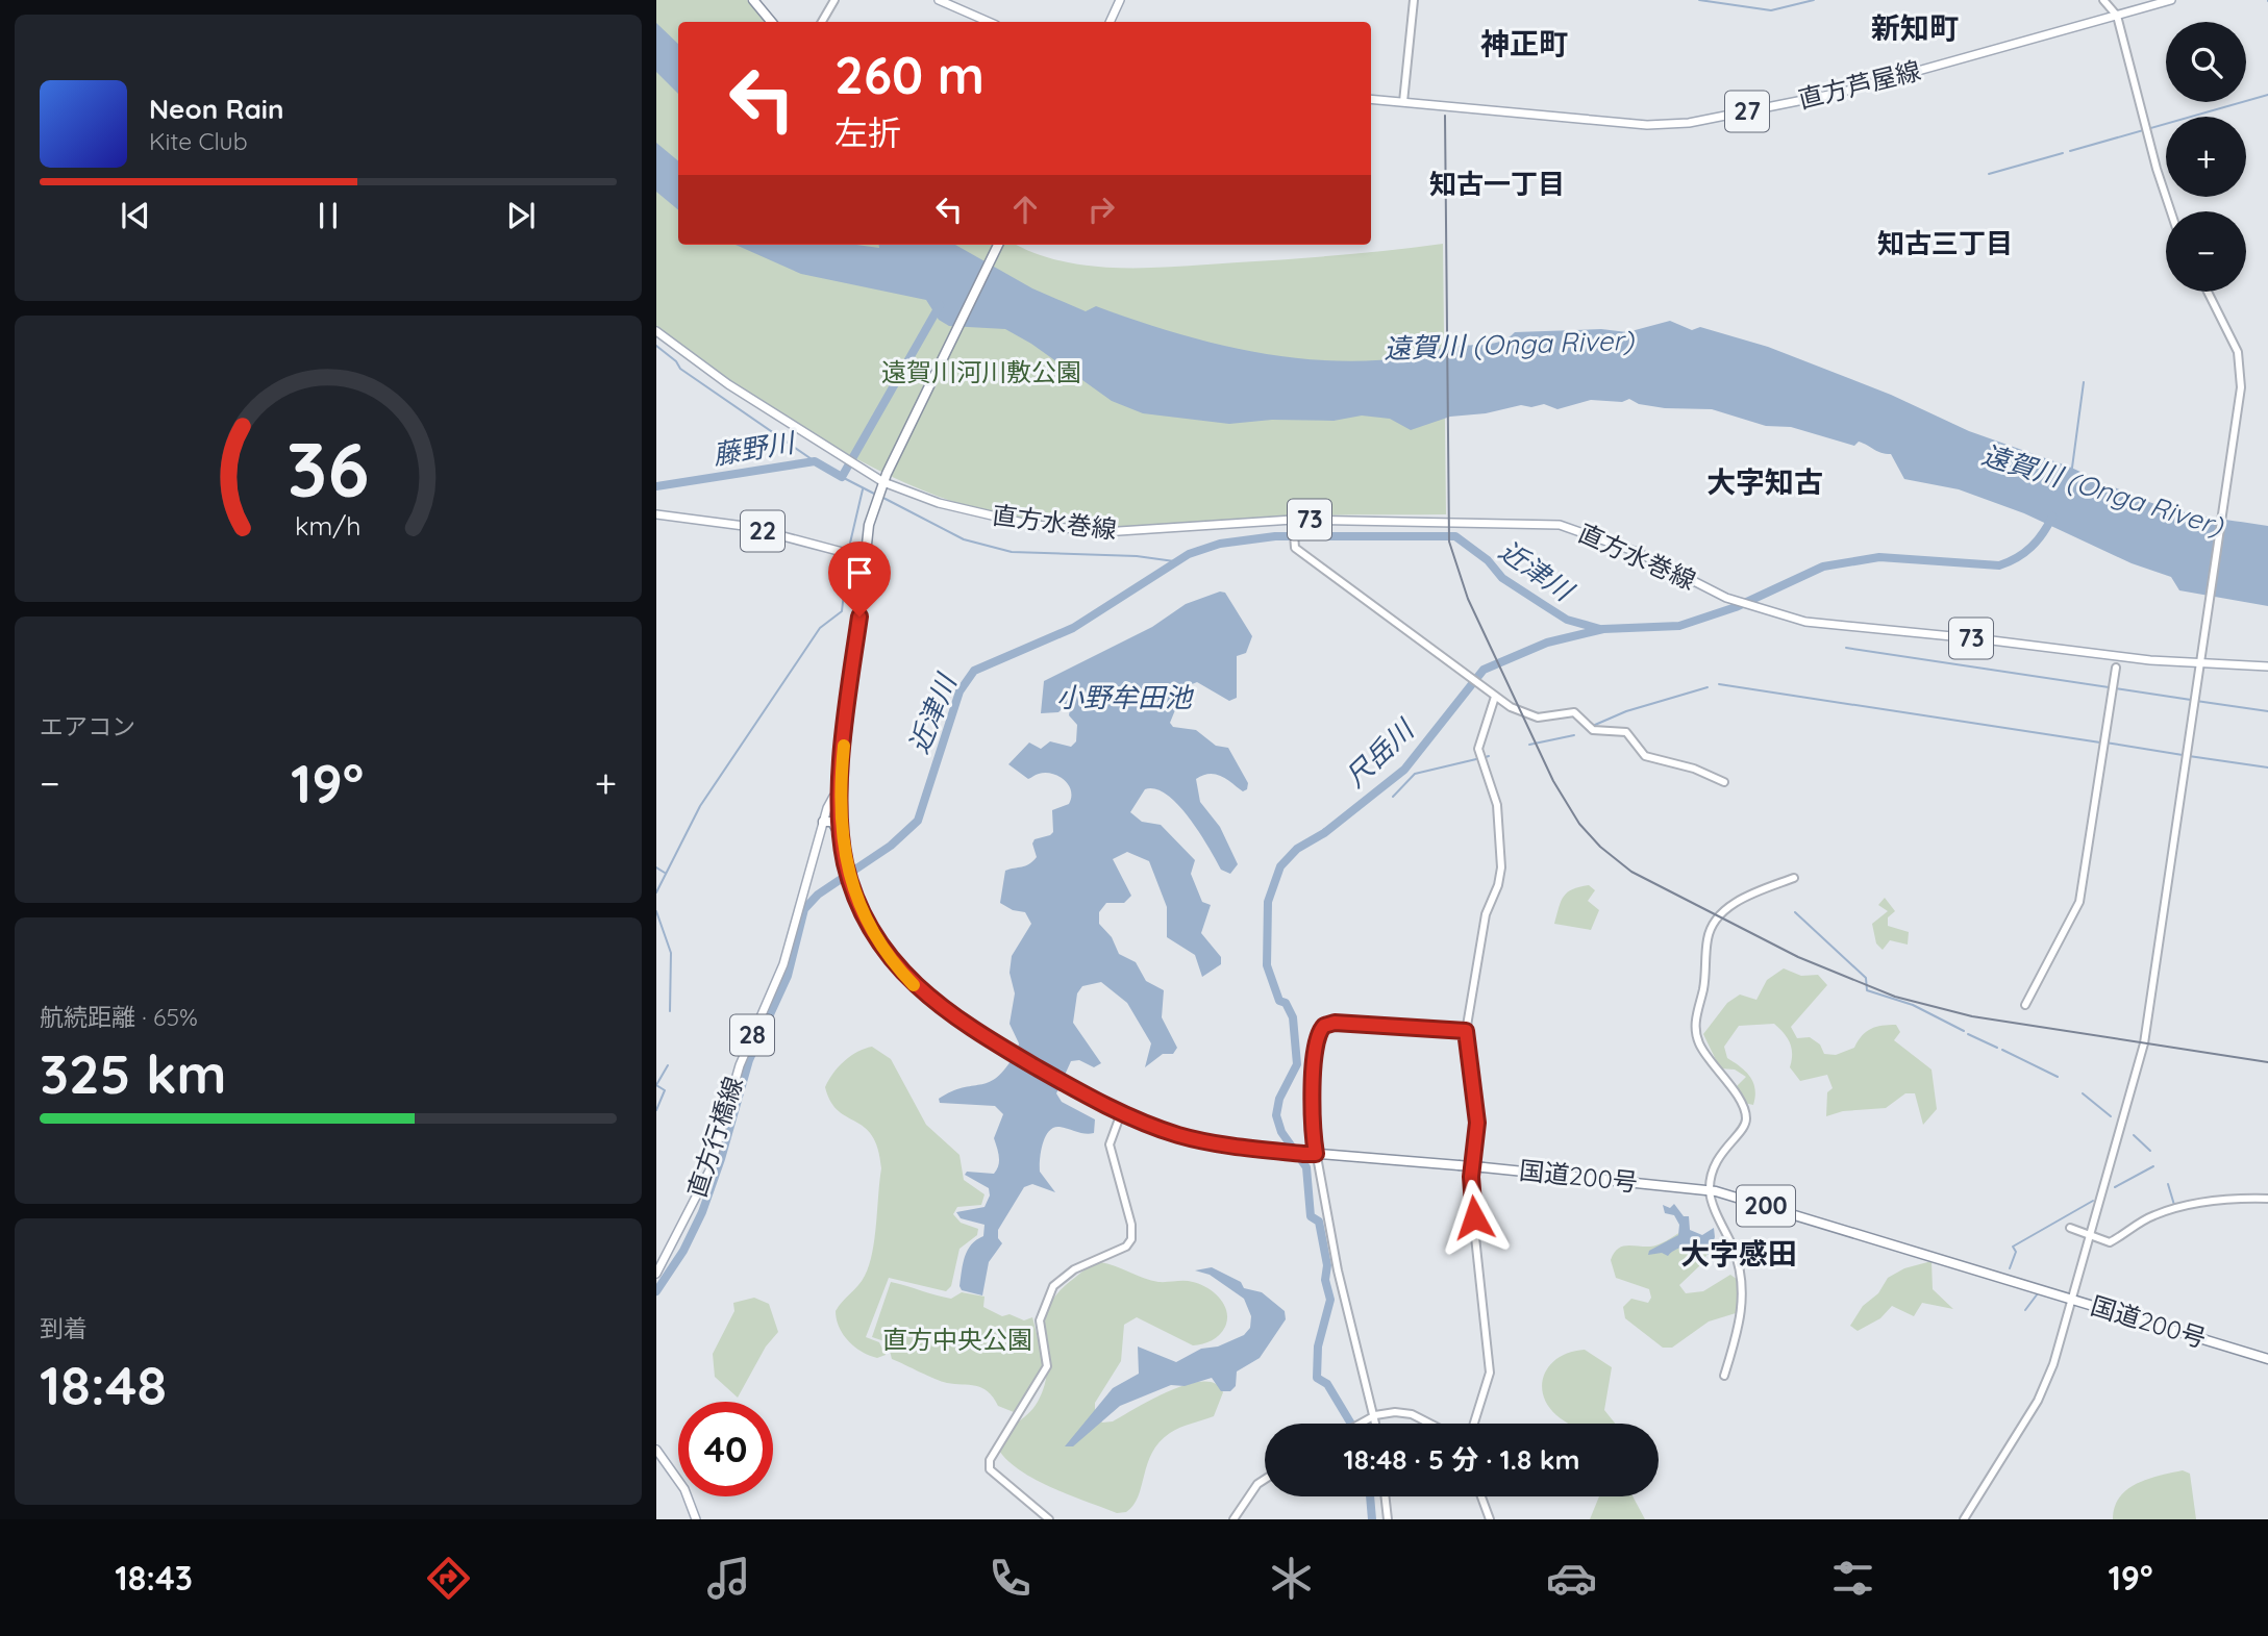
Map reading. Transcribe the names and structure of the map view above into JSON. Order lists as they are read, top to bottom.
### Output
{
  "streets": {
    "highway": ["国道200号", "200"],
    "main road": [
      "直方芦屋線",
      "27",
      "73",
      "直方水巻線",
      "22",
      "28",
      "直方行橋線"
    ]
  },
  "crossings": [
    ["直方水巻線", "国道200号"],
    ["22", "国道200号"],
    ["直方行橋線", "国道200号"]
  ],
  "districts": [
    "新知町",
    "神正町",
    "知古一丁目",
    "知古三丁目",
    "大字知古",
    "大字感田"
  ],
  "water": [
    "遠賀川 (Onga River)",
    "藤野川",
    "近津川",
    "小野牟田池",
    "尺岳川"
  ],
  "parks": ["遠賀川河川敷公園", "直方中央公園"],
  "page": {
    "map_buttons": ["+", "−"],
    "turn": ["260 m", "左折"],
    "song": ["Neon Rain", "Kite Club"],
    "tile": [
      "エアコン",
      ["航続距離 · 65%", "325 km"],
      ["到着", "18:48"]
    ],
    "heat": ["−", "19°", "+"],
    "limit": "40",
    "trip": "18:48 · 5 分 · 1.8 km",
    "tabs": ["18:43", "19°"],
    "gauge": ["36", "km/h"]
  }
}
